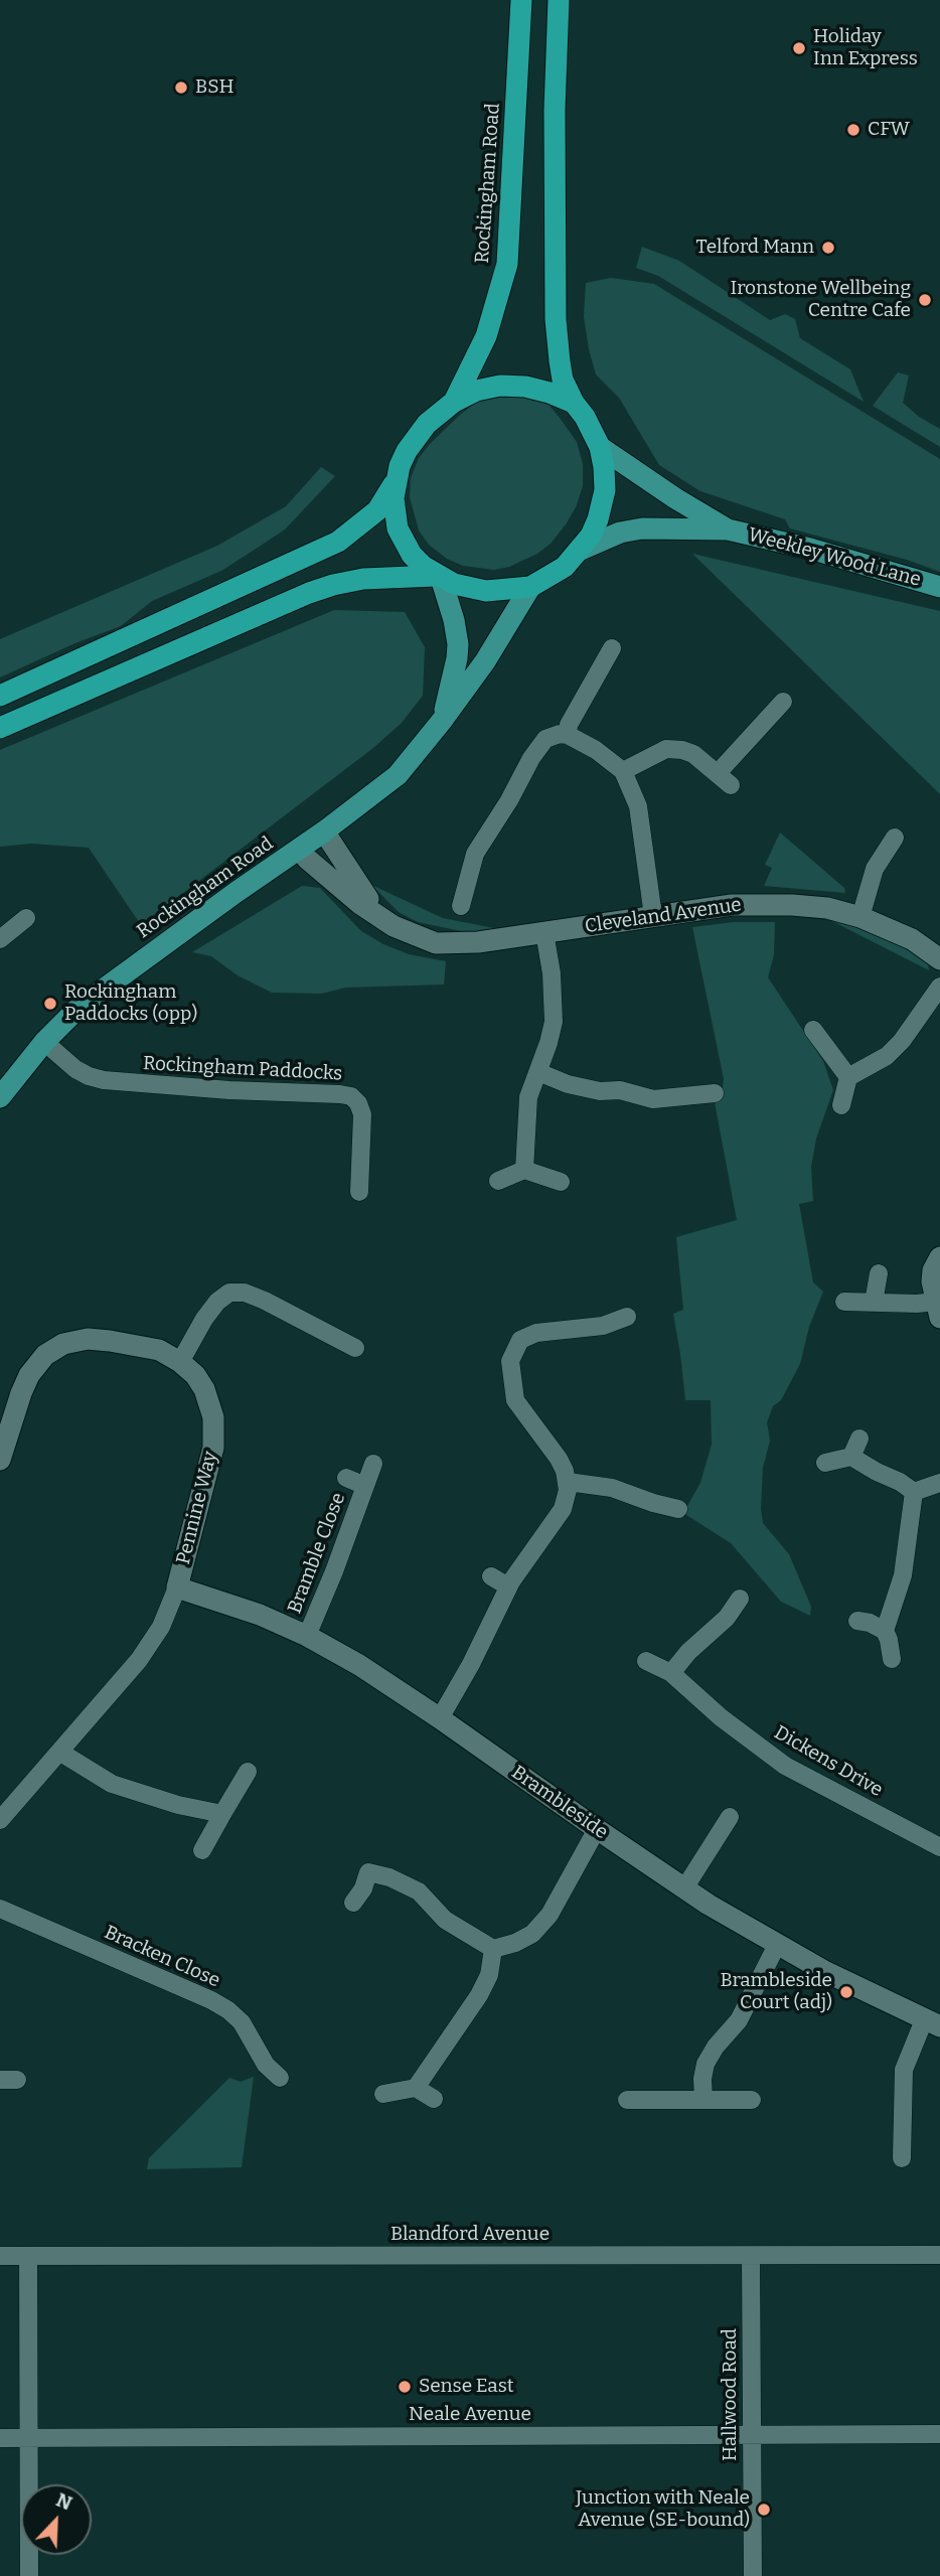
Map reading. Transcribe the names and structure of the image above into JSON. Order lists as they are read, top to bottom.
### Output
{
  "streets": {
    "highway": ["Rockingham Road"],
    "main road": ["Weekley Wood Lane"],
    "street": [
      "Cleveland Avenue",
      "Rockingham Paddocks",
      "Pennine Way",
      "Bramble Close",
      "Dickens Drive",
      "Brambleside",
      "Bracken Close",
      "Blandford Avenue",
      "Hallwood Road",
      "Neale Avenue"
    ]
  },
  "crossings": [
    ["Rockingham Road", "Weekley Wood Lane"],
    ["Rockingham Road", "Cleveland Avenue"],
    ["Rockingham Road", "Rockingham Paddocks"],
    ["Pennine Way", "Brambleside"],
    ["Bramble Close", "Brambleside"],
    ["Blandford Avenue", "Hallwood Road"],
    ["Hallwood Road", "Neale Avenue"]
  ],
  "places": [
    "Holiday Inn Express",
    "BSH",
    "CFW",
    "Telford Mann",
    "Ironstone Wellbeing Centre Cafe",
    "Rockingham Paddocks (opp)",
    "Brambleside Court (adj)",
    "Sense East",
    "Junction with Neale Avenue (SE-bound)"
  ],
  "north": "top right"
}
